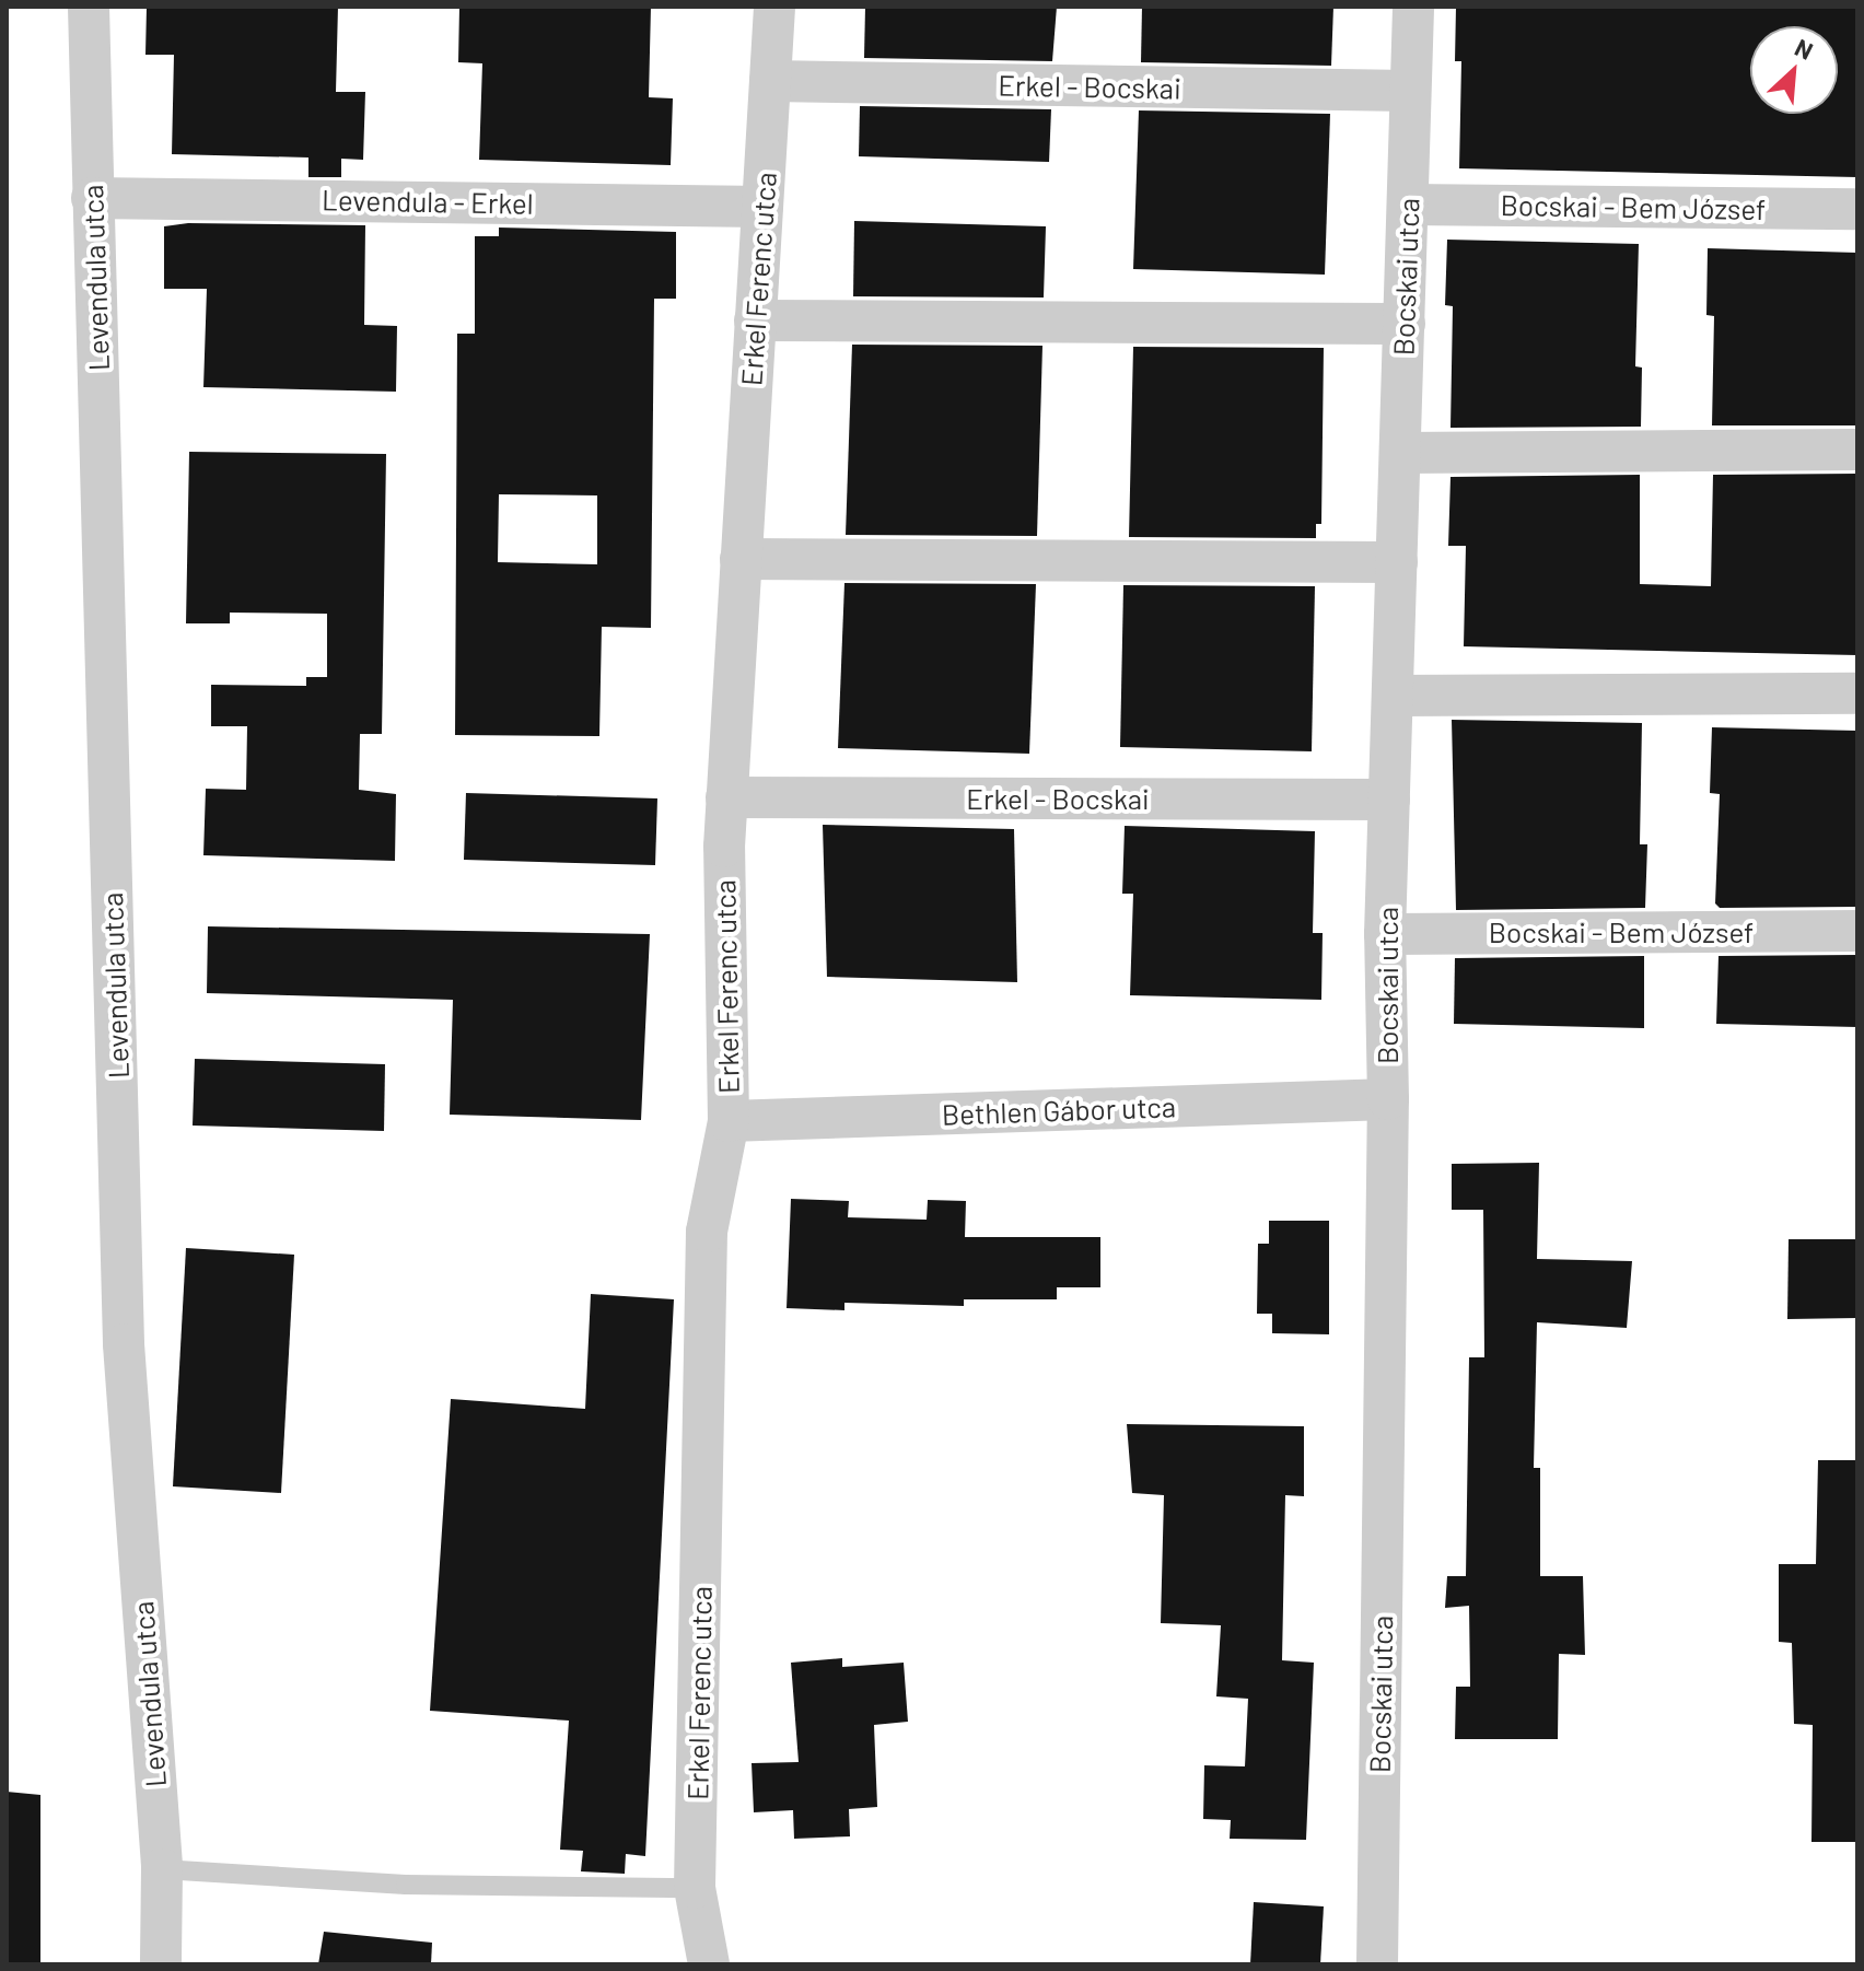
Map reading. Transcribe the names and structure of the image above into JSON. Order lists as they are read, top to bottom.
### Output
{
  "streets": {
    "street": [
      "Erkel - Bocskai",
      "Levendula - Erkel",
      "Bocskai - Bem József",
      "Bocskai utca",
      "Levendula utca",
      "Erkel Ferenc utca",
      "Bethlen Gábor utca"
    ]
  },
  "crossings": [
    ["Erkel - Bocskai", "Bocskai utca"],
    ["Erkel - Bocskai", "Erkel Ferenc utca"],
    ["Levendula - Erkel", "Levendula utca"],
    ["Levendula - Erkel", "Erkel Ferenc utca"],
    ["Bocskai - Bem József", "Bocskai utca"],
    ["Bocskai utca", "Bethlen Gábor utca"],
    ["Erkel Ferenc utca", "Bethlen Gábor utca"]
  ],
  "north": "top right"
}
